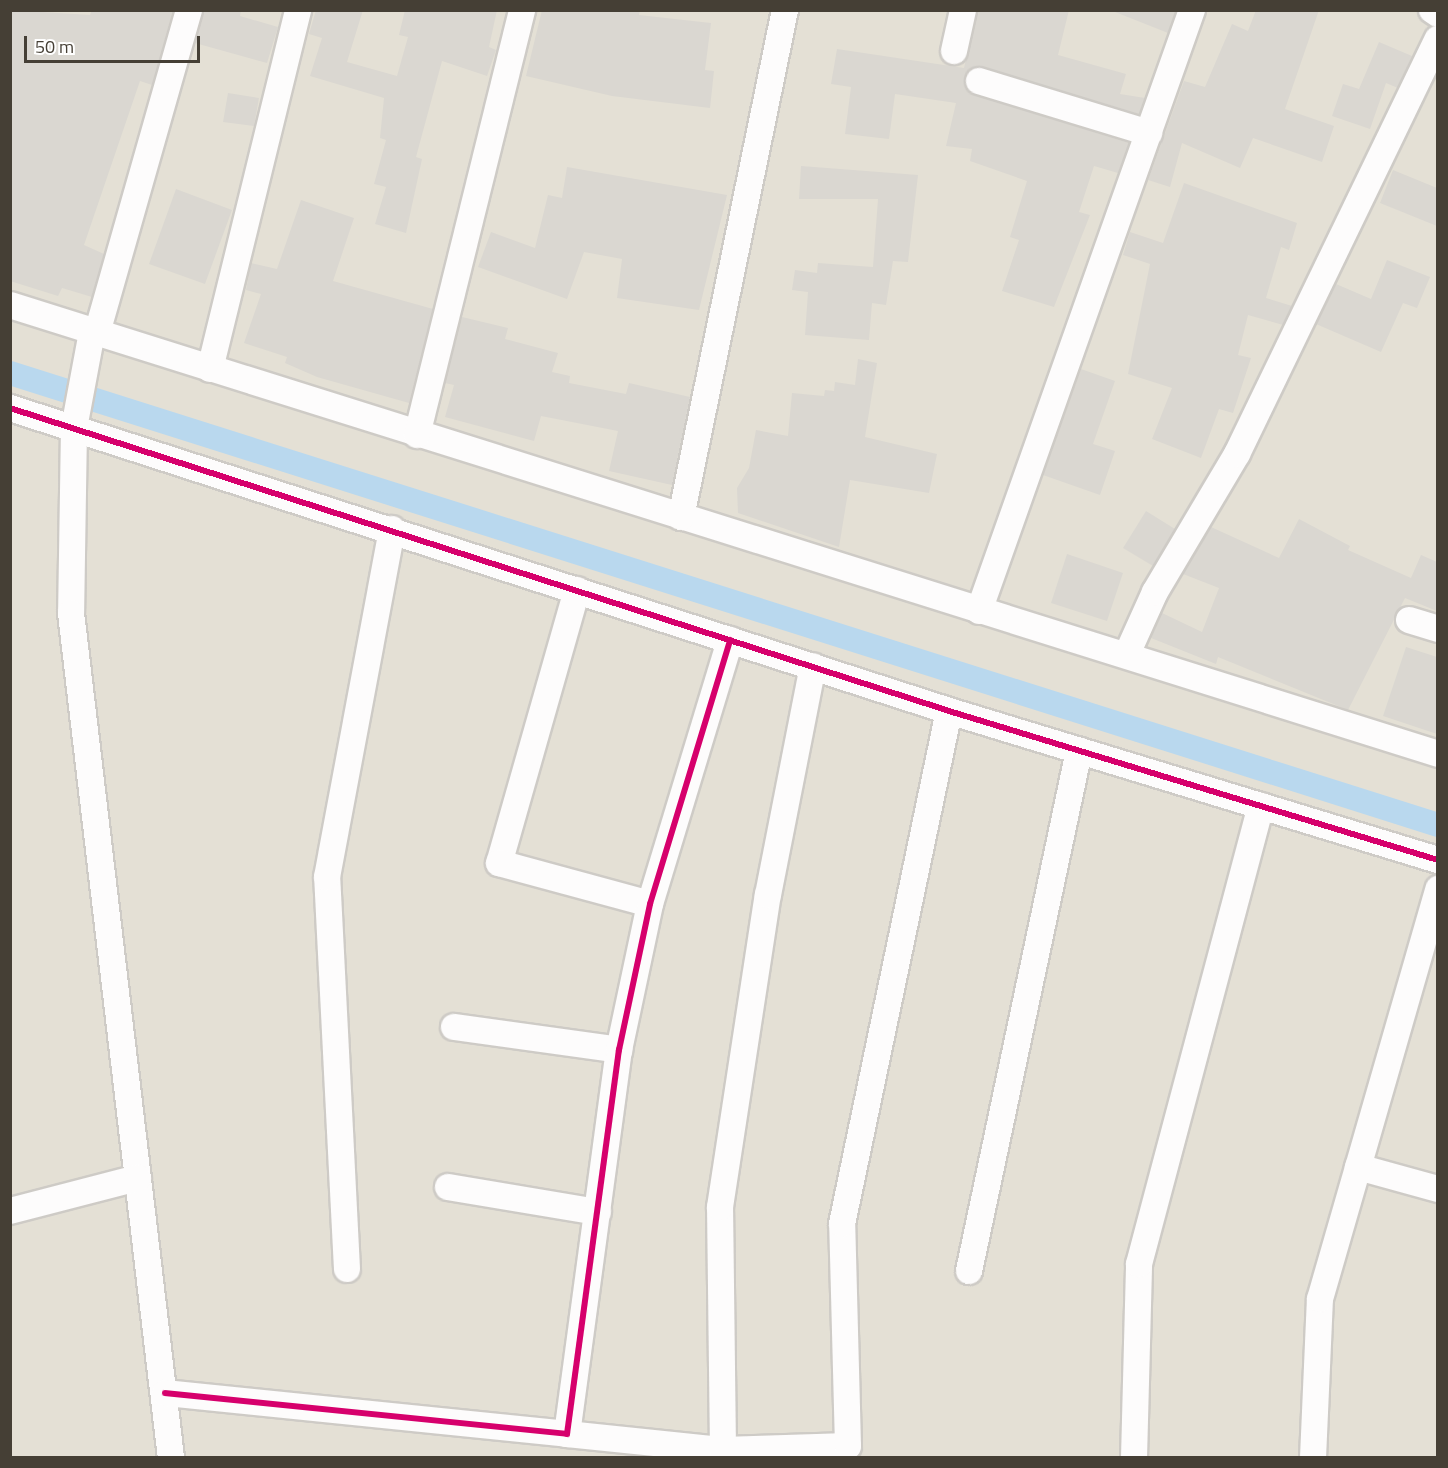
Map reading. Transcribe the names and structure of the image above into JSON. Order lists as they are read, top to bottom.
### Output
{
  "scale_bar": "50 m"
}
